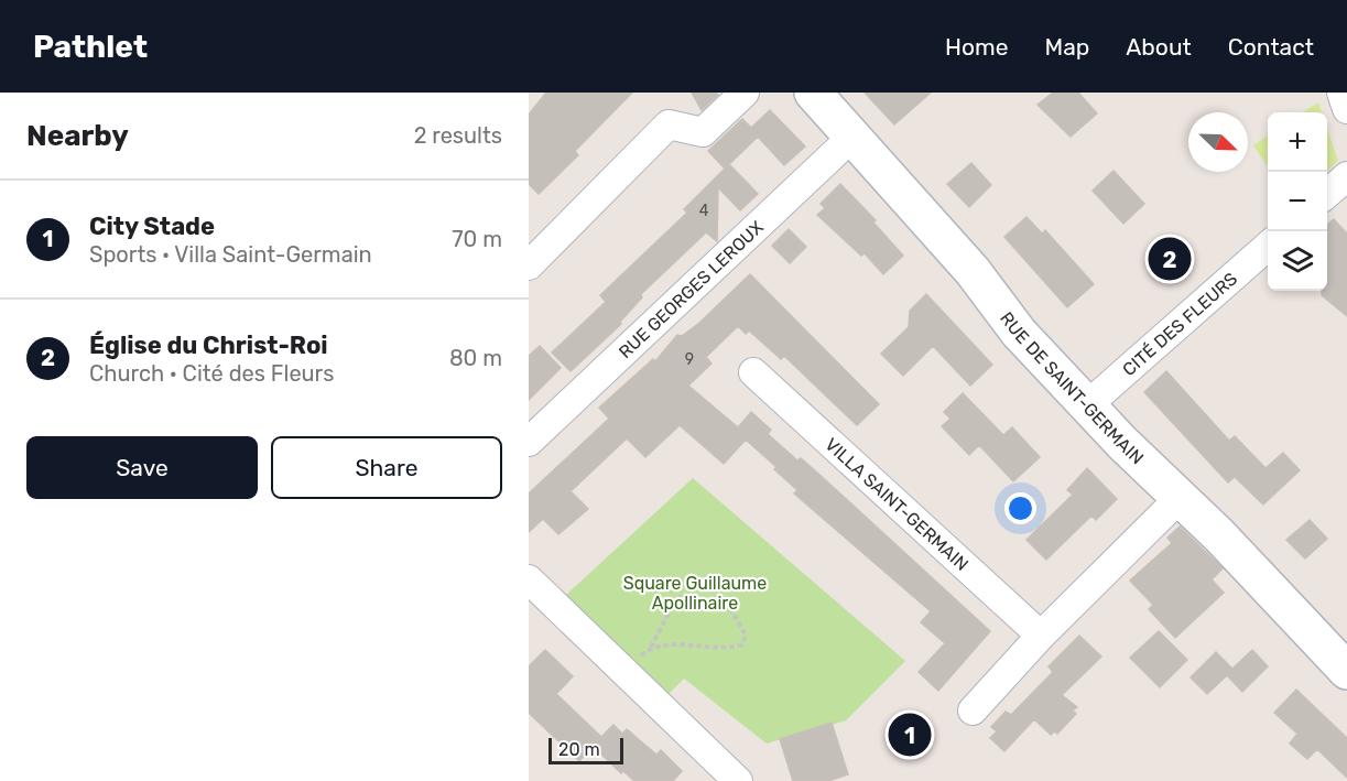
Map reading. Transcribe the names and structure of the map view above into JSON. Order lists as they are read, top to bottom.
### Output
{
  "streets": {
    "main road": ["RUE DE SAINT-GERMAIN"],
    "street": ["RUE GEORGES LEROUX", "CITÉ DES FLEURS", "VILLA SAINT-GERMAIN"]
  },
  "crossings": [
    ["RUE GEORGES LEROUX", "RUE DE SAINT-GERMAIN"],
    ["CITÉ DES FLEURS", "RUE DE SAINT-GERMAIN"]
  ],
  "parks": ["Square Guillaume Apollinaire"],
  "house_numbers": ["4", "9"],
  "scale_bar": "20 m",
  "north": "bottom right",
  "page": {
    "header": "Pathlet",
    "nav": [
      "Home",
      "Map",
      "About",
      "Contact"
    ],
    "heading": ["Nearby", "2 results"],
    "map_buttons": ["+", "−"],
    "list": [
      {
        "mark": "1",
        "name": "City Stade",
        "note": "Sports · Villa Saint-Germain",
        "value": "70 m"
      },
      {
        "mark": "2",
        "name": "Église du Christ-Roi",
        "note": "Church · Cité des Fleurs",
        "value": "80 m"
      }
    ],
    "pins": ["2", "1"],
    "buttons": ["Save", "Share"],
    "scale": "20 m"
  }
}
